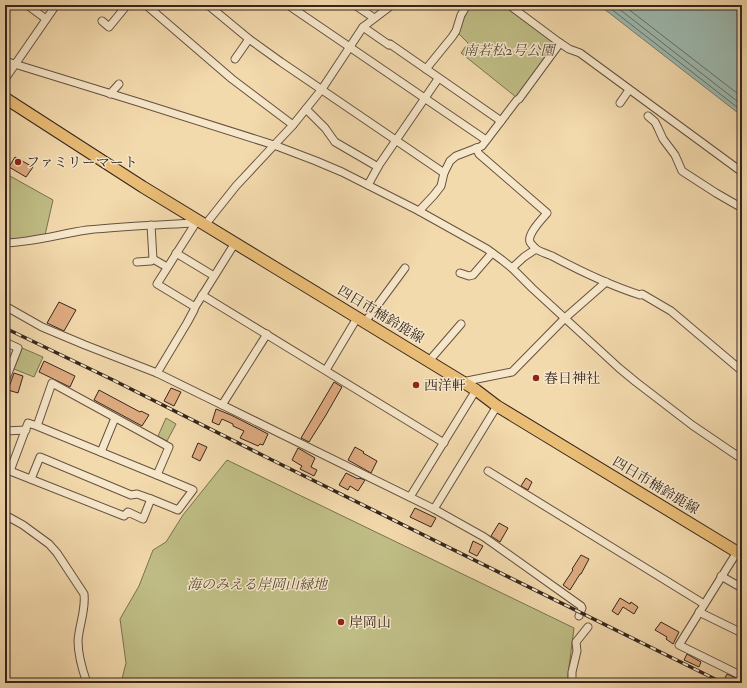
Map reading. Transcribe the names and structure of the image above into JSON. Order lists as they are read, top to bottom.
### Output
{
  "streets": {
    "main road": ["四日市楠鈴鹿線"]
  },
  "parks": ["南若松2号公園", "海のみえる岸岡山緑地"],
  "places": [
    "ファミリーマート",
    "春日神社",
    "西洋軒",
    "岸岡山"
  ]
}
